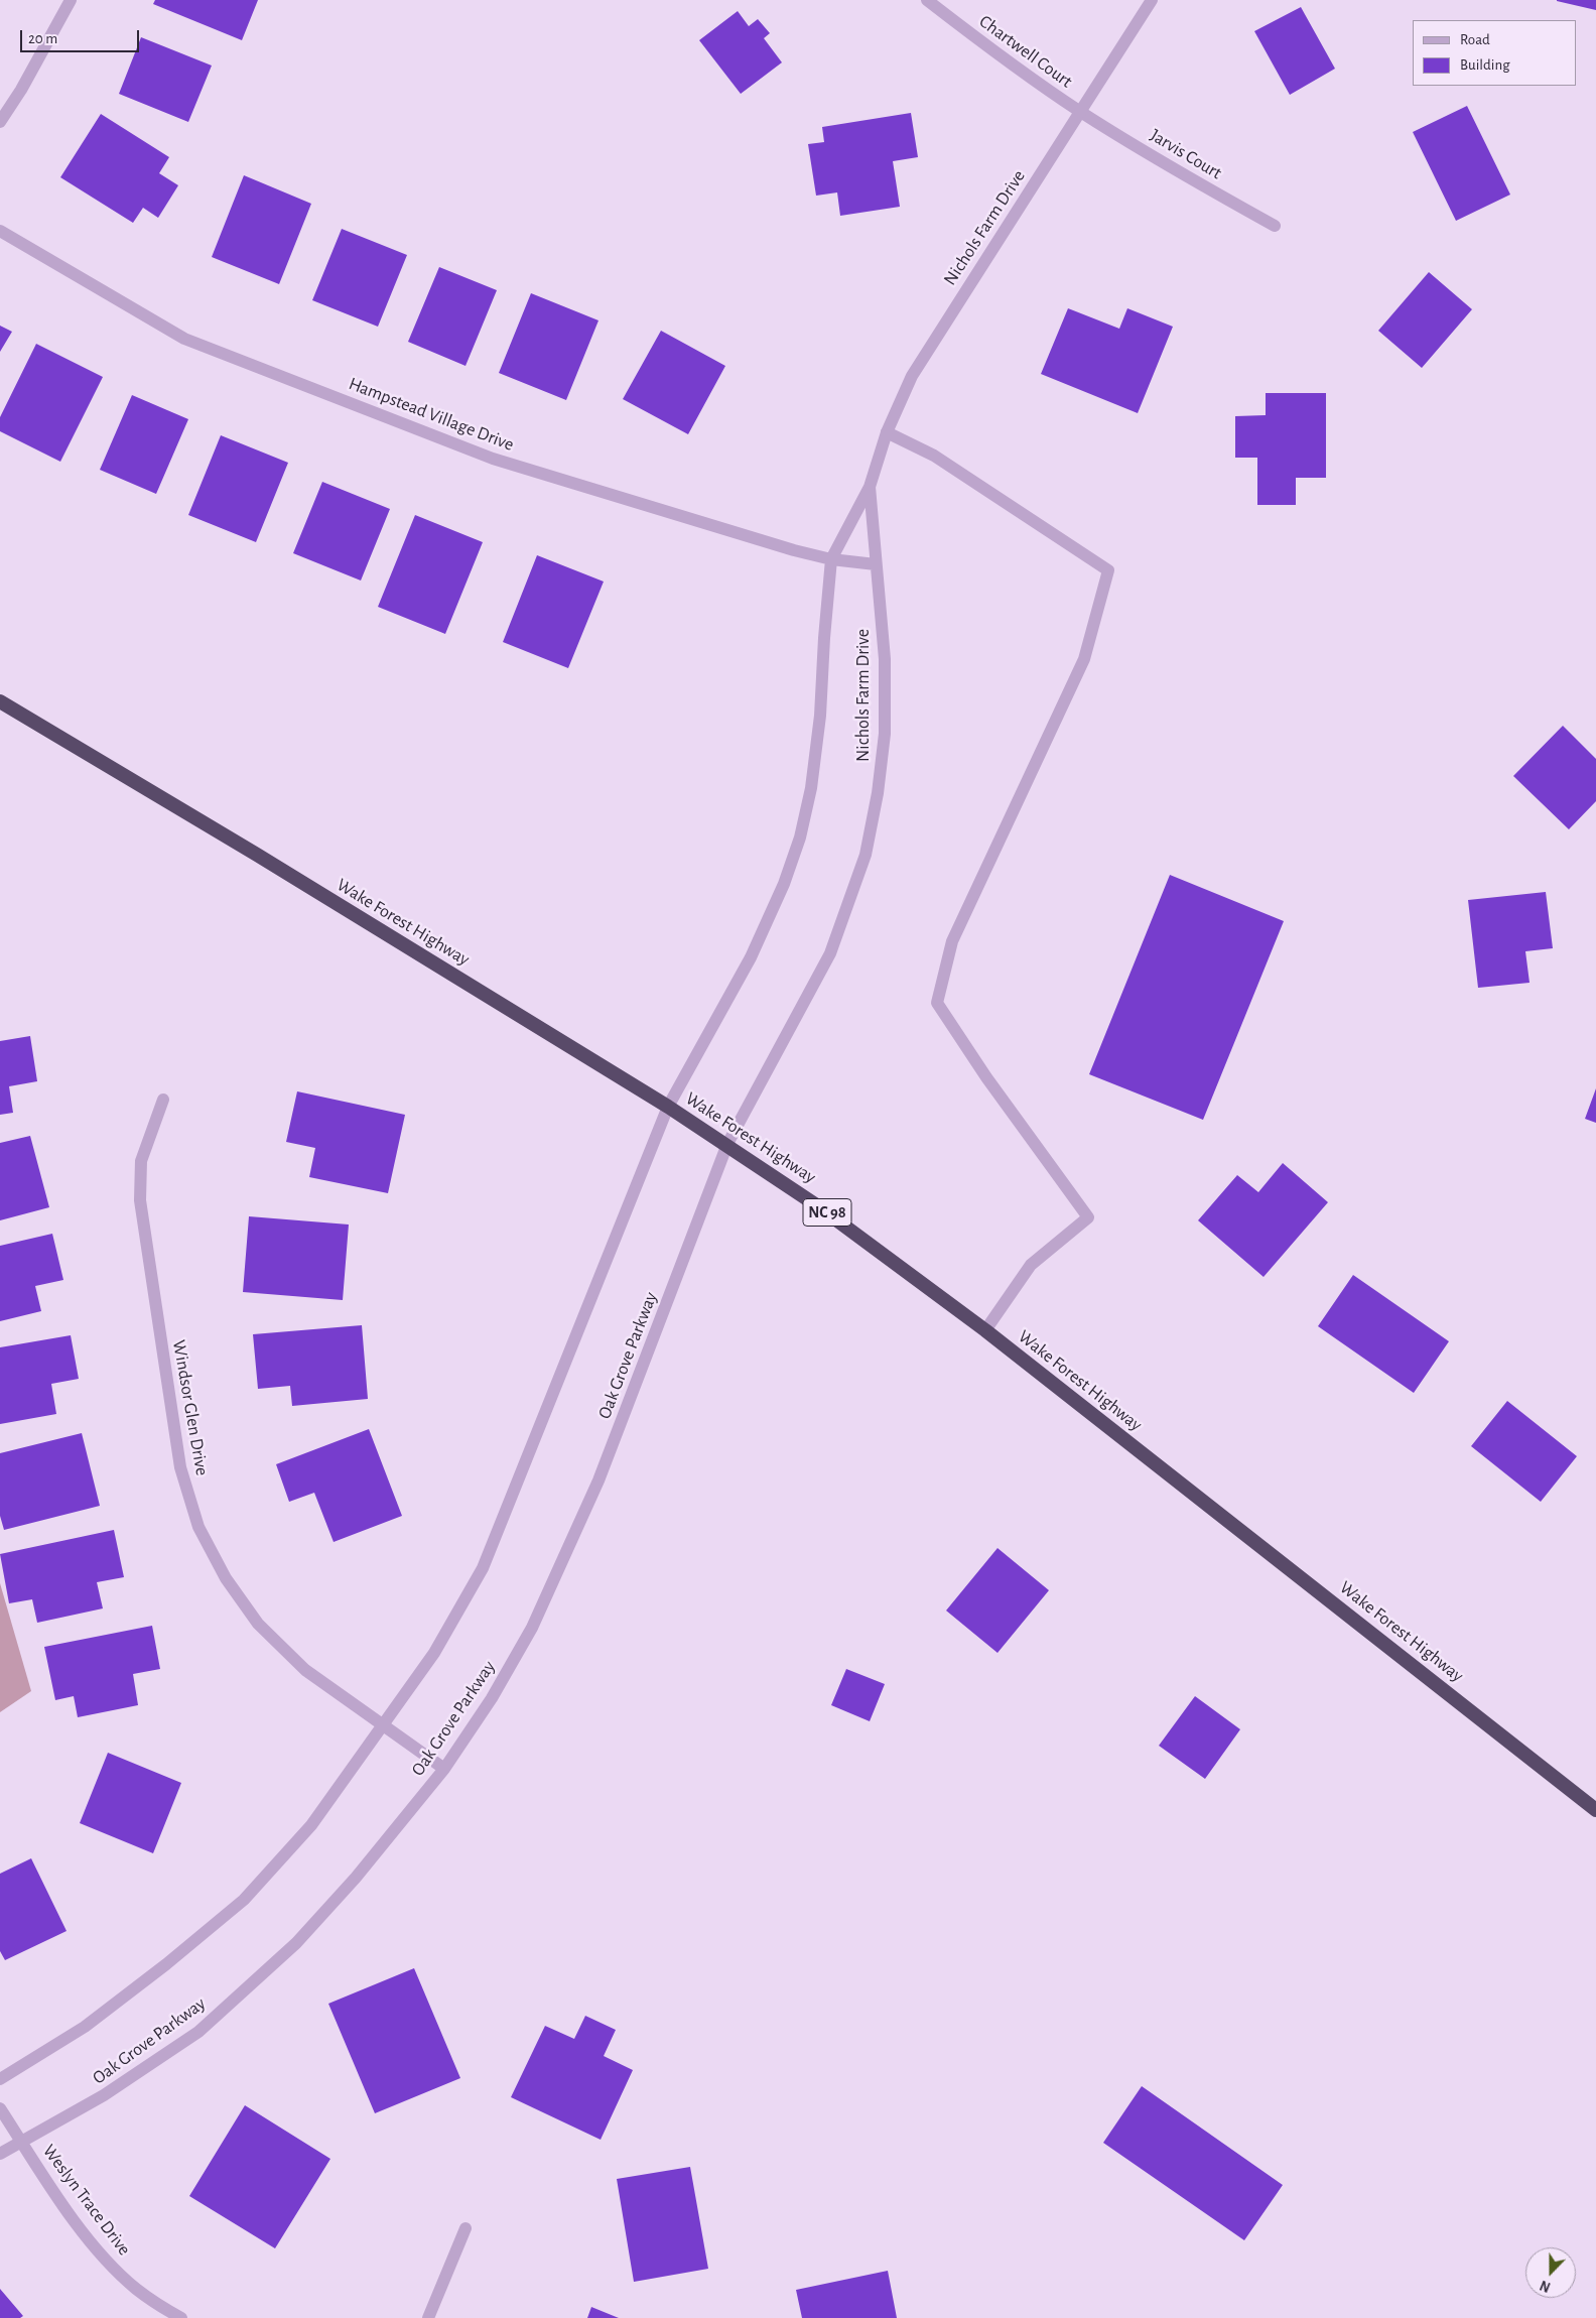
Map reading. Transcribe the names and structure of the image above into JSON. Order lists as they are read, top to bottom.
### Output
{
  "streets": {
    "highway": ["Wake Forest Highway", "NC 98"],
    "street": [
      "Chartwell Court",
      "Jarvis Court",
      "Nichols Farm Drive",
      "Hampstead Village Drive",
      "Oak Grove Parkway",
      "Windsor Glen Drive",
      "Weslyn Trace Drive"
    ]
  },
  "crossings": [
    ["Chartwell Court", "Jarvis Court"],
    ["Chartwell Court", "Nichols Farm Drive"],
    ["Jarvis Court", "Nichols Farm Drive"],
    ["Nichols Farm Drive", "Hampstead Village Drive"],
    ["Nichols Farm Drive", "Wake Forest Highway"],
    ["Nichols Farm Drive", "Oak Grove Parkway"],
    ["Wake Forest Highway", "Oak Grove Parkway"],
    ["Oak Grove Parkway", "Windsor Glen Drive"],
    ["Oak Grove Parkway", "Weslyn Trace Drive"]
  ],
  "legend": ["Road", "Building"],
  "scale_bar": "20 m",
  "north": "bottom"
}
